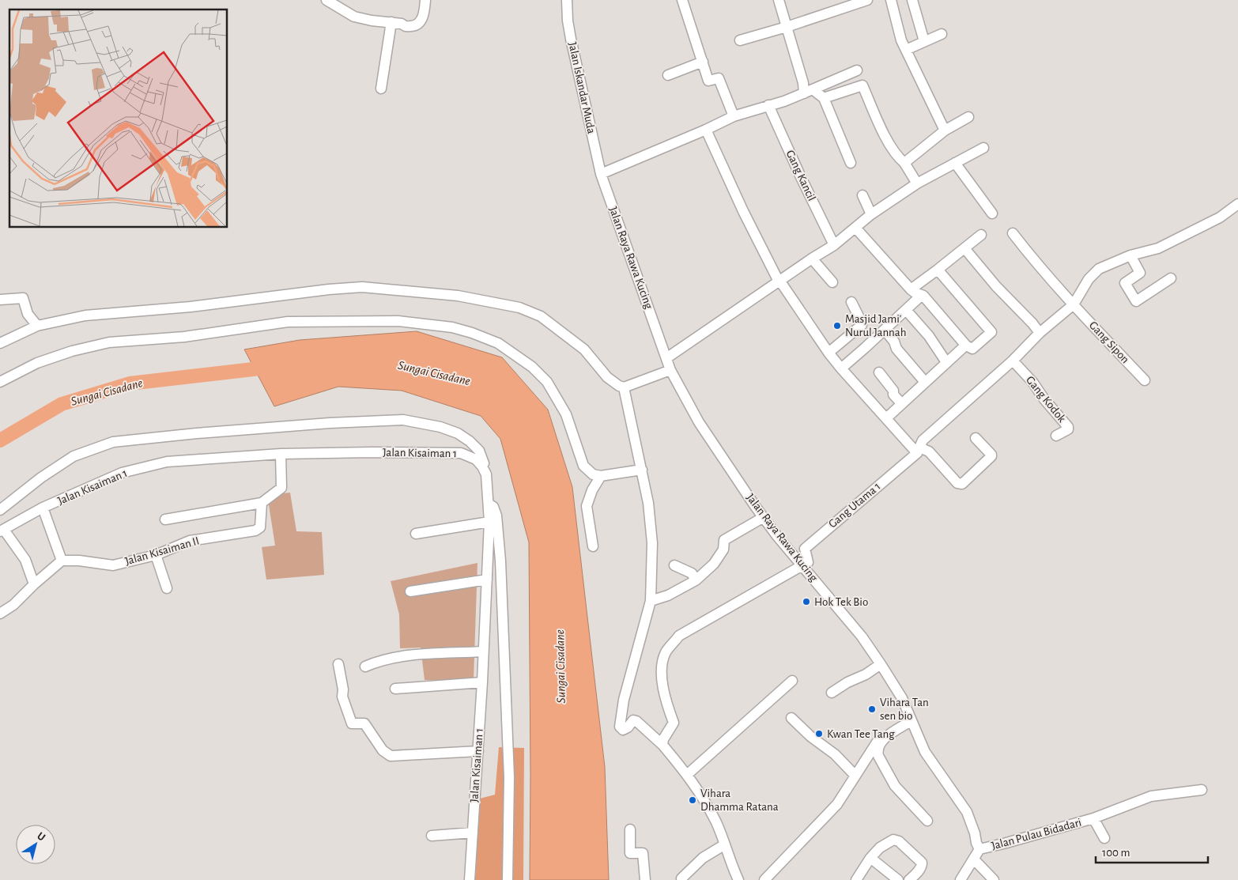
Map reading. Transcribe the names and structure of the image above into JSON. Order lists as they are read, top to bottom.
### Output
{
  "streets": {
    "street": [
      "Jalan Iskandar Muda",
      "Gang Kancil",
      "Jalan Raya Rawa Kucing",
      "Gang Sipon",
      "Gang Kodok",
      "Jalan Kisaiman 1",
      "Gang Utama 1",
      "Jalan Kisaiman II",
      "Jalan Pulau Bidadari"
    ]
  },
  "crossings": [
    ["Jalan Iskandar Muda", "Jalan Raya Rawa Kucing"],
    ["Jalan Raya Rawa Kucing", "Gang Utama 1"],
    ["Jalan Raya Rawa Kucing", "Jalan Pulau Bidadari"]
  ],
  "water": ["Sungai Cisadane"],
  "places": [
    "Masjid Jami' Nurul Jannah",
    "Hok Tek Bio",
    "Vihara Tan sen bio",
    "Kwan Tee Tang",
    "Vihara Dhamma Ratana"
  ],
  "scale_bar": "100 m",
  "north": "top right"
}
